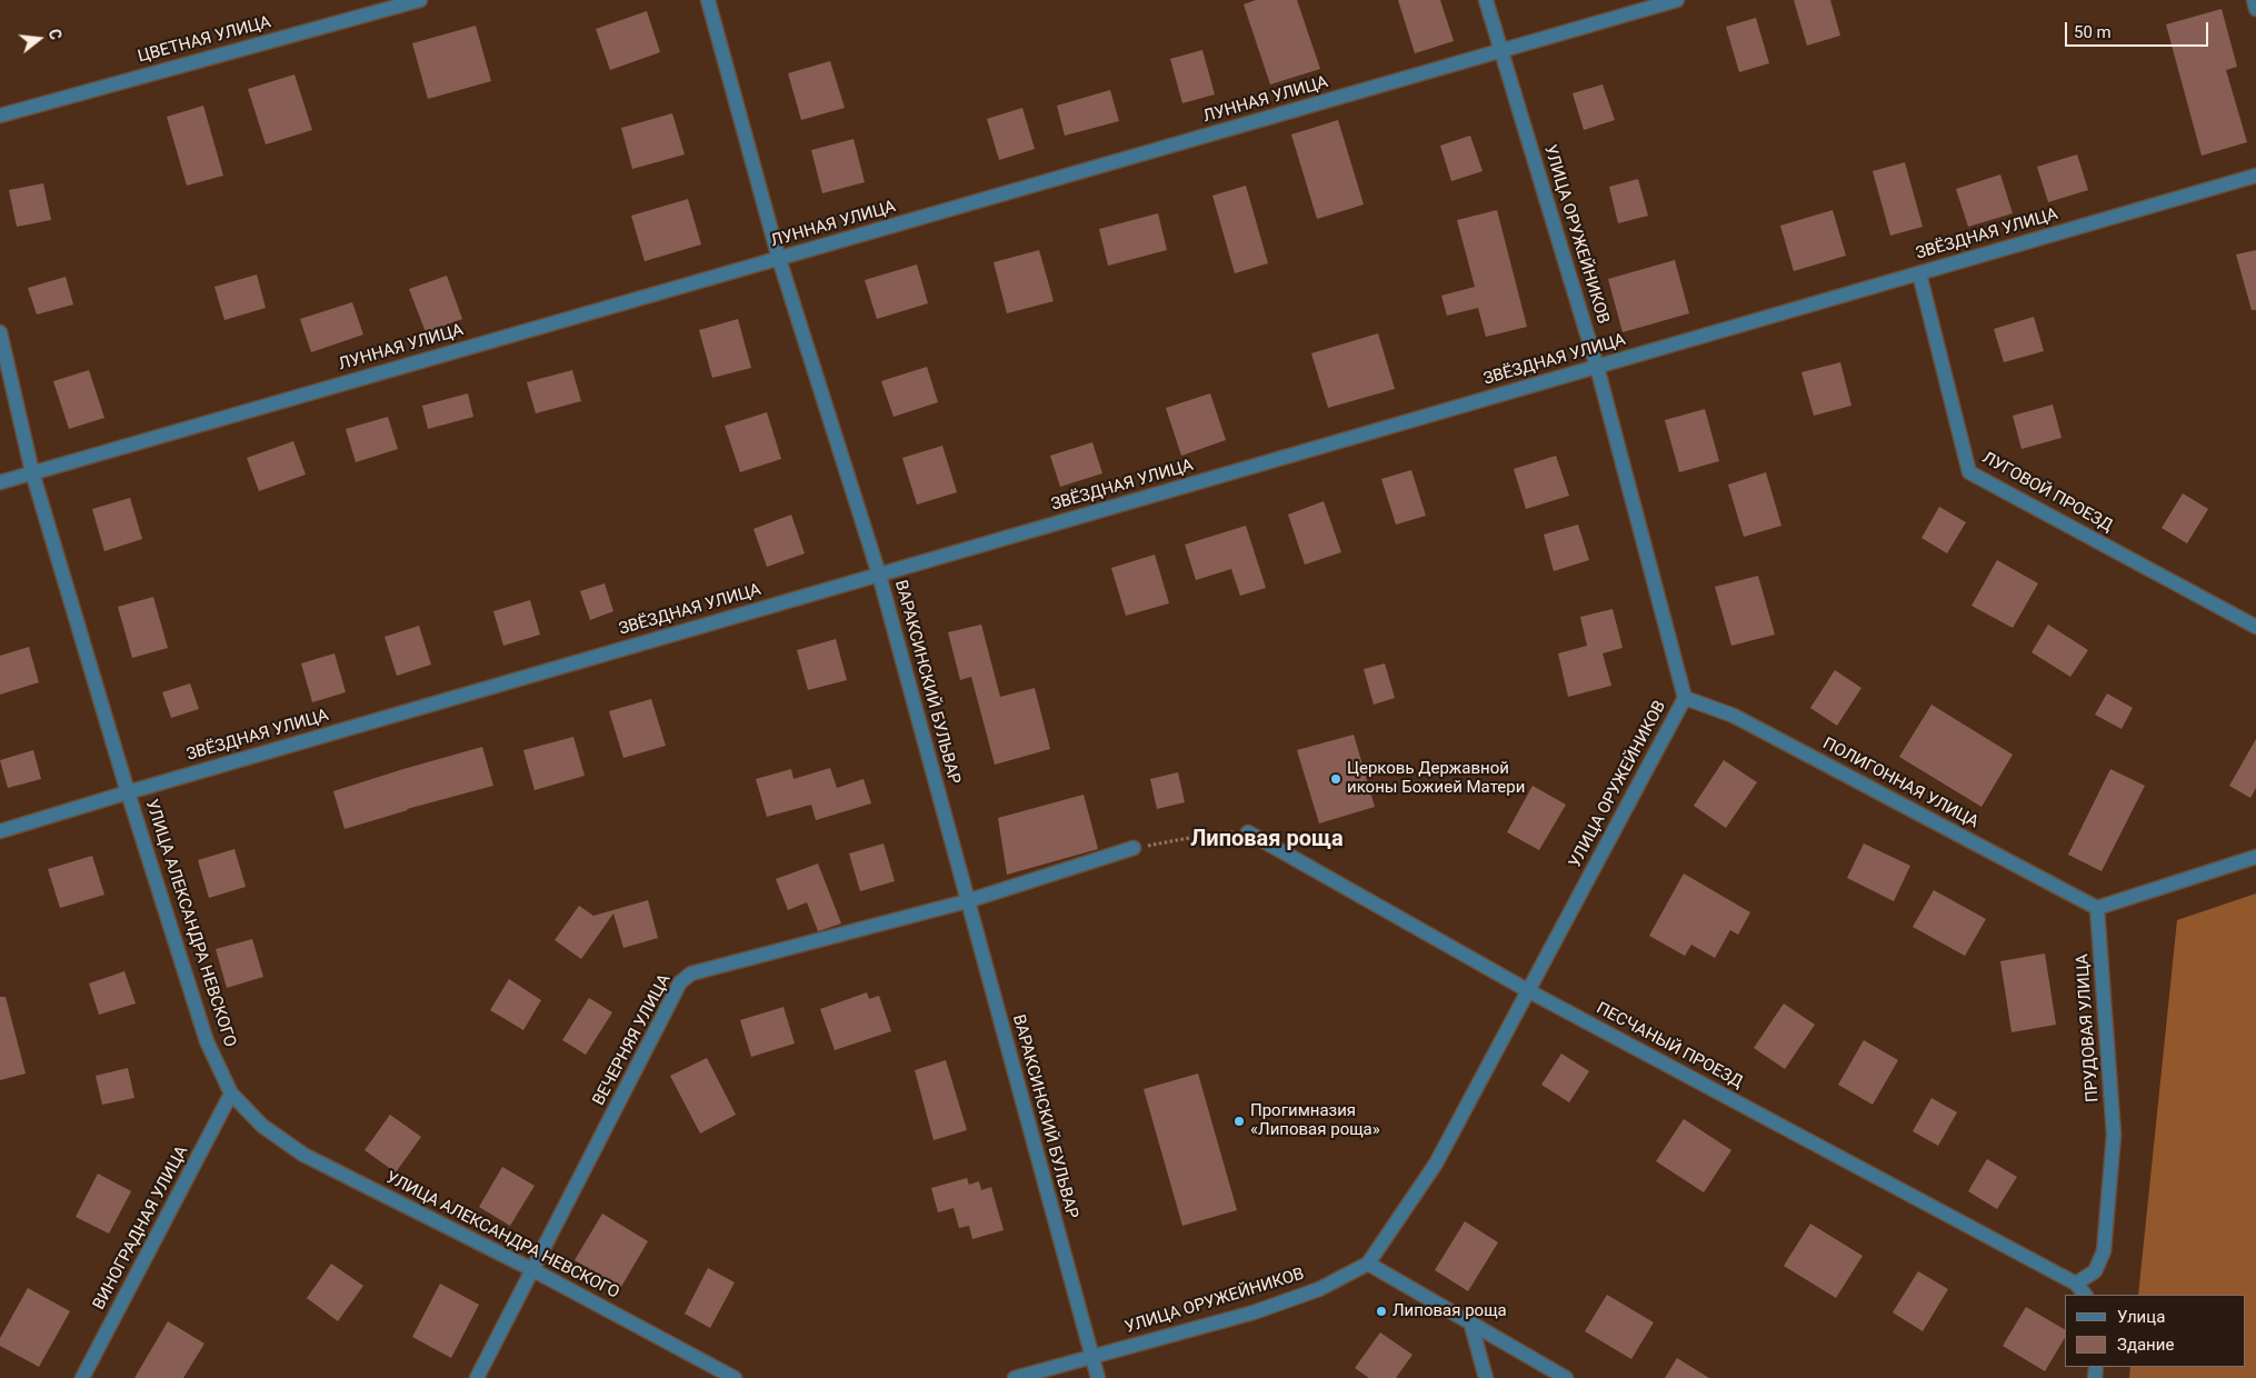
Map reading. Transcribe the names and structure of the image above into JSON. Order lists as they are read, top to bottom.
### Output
{
  "streets": {
    "street": [
      "ЦВЕТНАЯ УЛИЦА",
      "ЛУННАЯ УЛИЦА",
      "УЛИЦА ОРУЖЕЙНИКОВ",
      "ЗВЁЗДНАЯ УЛИЦА",
      "ЛУГОВОЙ ПРОЕЗД",
      "ВАРАКСИНСКИЙ БУЛЬВАР",
      "ПОЛИГОННАЯ УЛИЦА",
      "УЛИЦА АЛЕКСАНДРА НЕВСКОГО",
      "ПРУДОВАЯ УЛИЦА",
      "ВЕЧЕРНЯЯ УЛИЦА",
      "ПЕСЧАНЫЙ ПРОЕЗД",
      "ВИНОГРАДНАЯ УЛИЦА"
    ]
  },
  "crossings": [
    ["ЛУННАЯ УЛИЦА", "УЛИЦА ОРУЖЕЙНИКОВ"],
    ["ЛУННАЯ УЛИЦА", "ВАРАКСИНСКИЙ БУЛЬВАР"],
    ["ЛУННАЯ УЛИЦА", "УЛИЦА АЛЕКСАНДРА НЕВСКОГО"],
    ["УЛИЦА ОРУЖЕЙНИКОВ", "ЗВЁЗДНАЯ УЛИЦА"],
    ["УЛИЦА ОРУЖЕЙНИКОВ", "ВАРАКСИНСКИЙ БУЛЬВАР"],
    ["УЛИЦА ОРУЖЕЙНИКОВ", "ПОЛИГОННАЯ УЛИЦА"],
    ["УЛИЦА ОРУЖЕЙНИКОВ", "ПЕСЧАНЫЙ ПРОЕЗД"],
    ["ЗВЁЗДНАЯ УЛИЦА", "ЛУГОВОЙ ПРОЕЗД"],
    ["ЗВЁЗДНАЯ УЛИЦА", "ВАРАКСИНСКИЙ БУЛЬВАР"],
    ["ЗВЁЗДНАЯ УЛИЦА", "УЛИЦА АЛЕКСАНДРА НЕВСКОГО"],
    ["ВАРАКСИНСКИЙ БУЛЬВАР", "ВЕЧЕРНЯЯ УЛИЦА"],
    ["ПОЛИГОННАЯ УЛИЦА", "ПРУДОВАЯ УЛИЦА"],
    ["УЛИЦА АЛЕКСАНДРА НЕВСКОГО", "ВЕЧЕРНЯЯ УЛИЦА"],
    ["УЛИЦА АЛЕКСАНДРА НЕВСКОГО", "ВИНОГРАДНАЯ УЛИЦА"],
    ["ПРУДОВАЯ УЛИЦА", "ПЕСЧАНЫЙ ПРОЕЗД"]
  ],
  "districts": ["Липовая роща"],
  "places": ["Церковь Державной иконы Божией Матери", "Прогимназия «Липовая роща»", "Липовая роща"],
  "legend": ["Улица", "Здание"],
  "scale_bar": "50 m",
  "north": "right"
}
